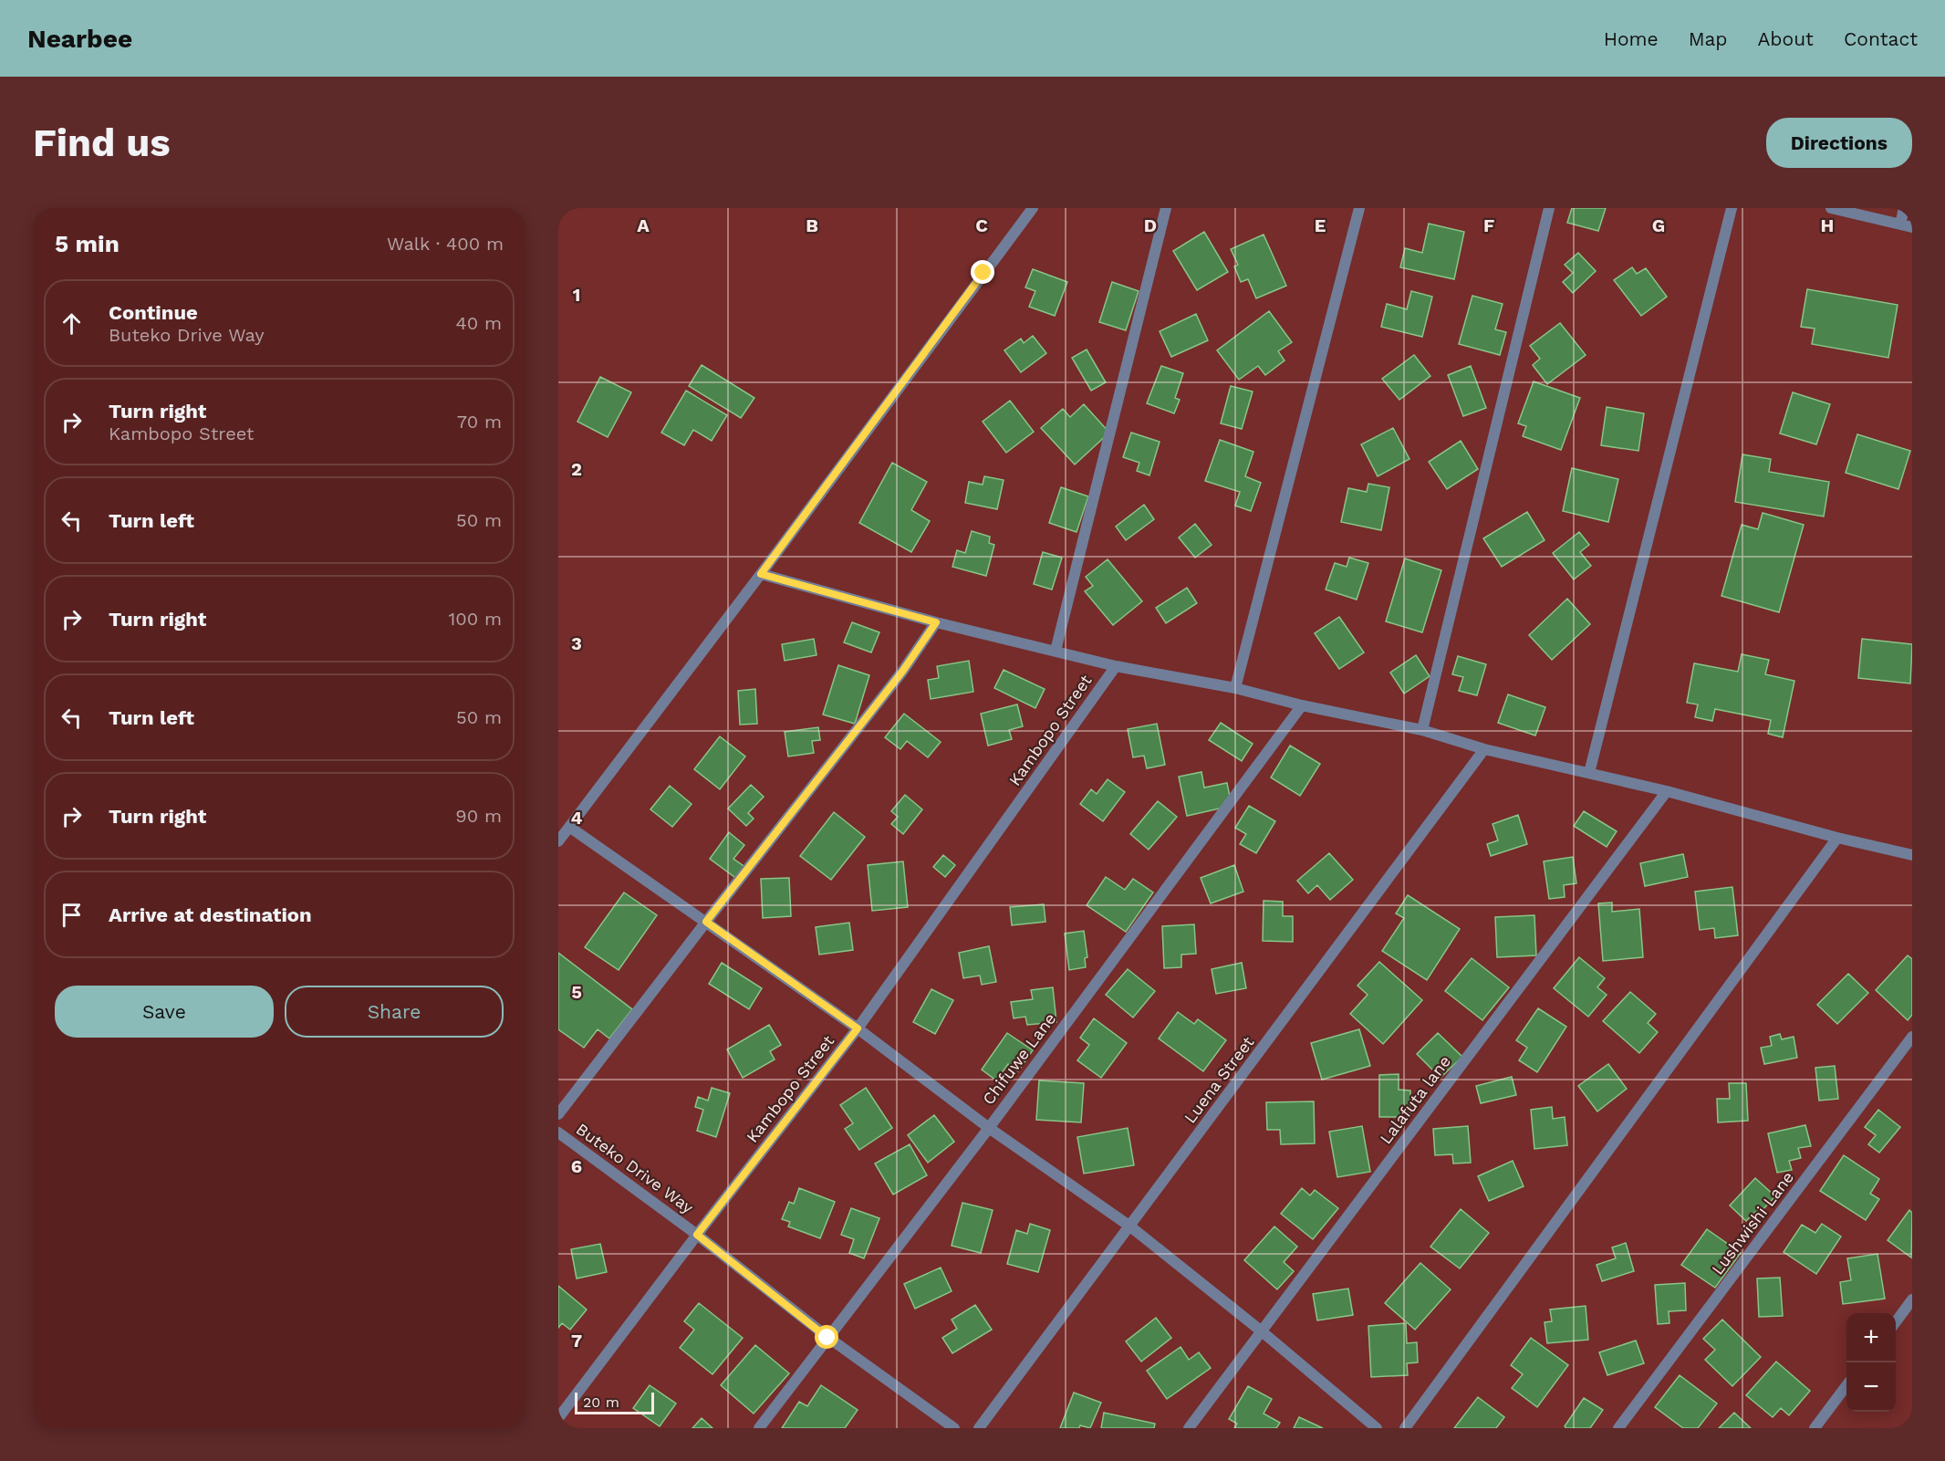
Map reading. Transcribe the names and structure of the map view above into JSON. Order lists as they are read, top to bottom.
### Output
{
  "streets": {
    "street": [
      "Kambopo Street",
      "Chifuwe Lane",
      "Luena Street",
      "Lalafuta lane",
      "Buteko Drive Way",
      "Lushwishi Lane"
    ]
  },
  "crossings": [
    ["Kambopo Street", "Buteko Drive Way"],
    ["Chifuwe Lane", "Buteko Drive Way"]
  ],
  "scale_bar": "20 m",
  "page": {
    "header": "Nearbee",
    "nav": [
      "Home",
      "Map",
      "About",
      "Contact"
    ],
    "buttons": [
      "Directions",
      ["Save", "Share"]
    ],
    "title": "Find us",
    "heading": ["5 min", "Walk · 400 m"],
    "list": [
      ["Continue", "Buteko Drive Way", "40 m"],
      ["Turn right", "Kambopo Street", "70 m"],
      ["Turn left", "50 m"],
      ["Turn right", "100 m"],
      ["Turn left", "50 m"],
      ["Turn right", "90 m"],
      "Arrive at destination"
    ],
    "map_buttons": ["+", "−"],
    "scale": "20 m"
  },
  "grid": {
    "columns": [
      "A",
      "B",
      "C",
      "D",
      "E",
      "F",
      "G",
      "H"
    ],
    "rows": [
      "1",
      "2",
      "3",
      "4",
      "5",
      "6",
      "7"
    ]
  }
}
